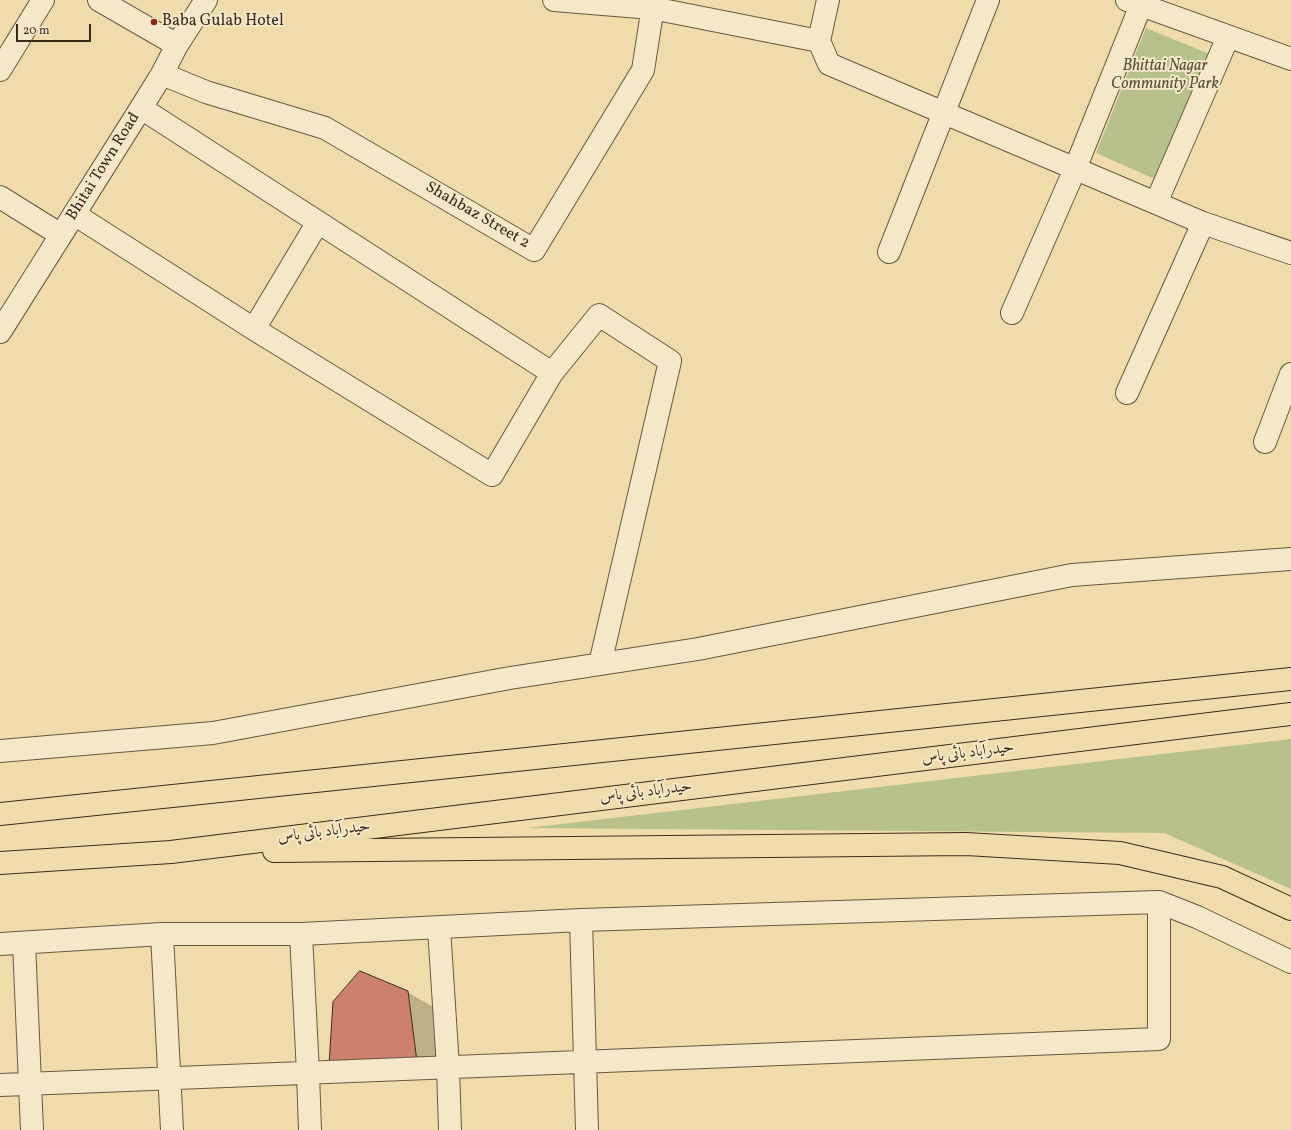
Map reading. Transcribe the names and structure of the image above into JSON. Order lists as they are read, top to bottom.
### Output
{
  "streets": {
    "highway": ["حیدرآباد بائی پاس"],
    "street": ["Bhitai Town Road", "Shahbaz Street 2"]
  },
  "crossings": [
    ["Bhitai Town Road", "Shahbaz Street 2"]
  ],
  "parks": ["Bhittai Nagar Community Park"],
  "places": ["Baba Gulab Hotel"],
  "scale_bar": "20 m"
}
